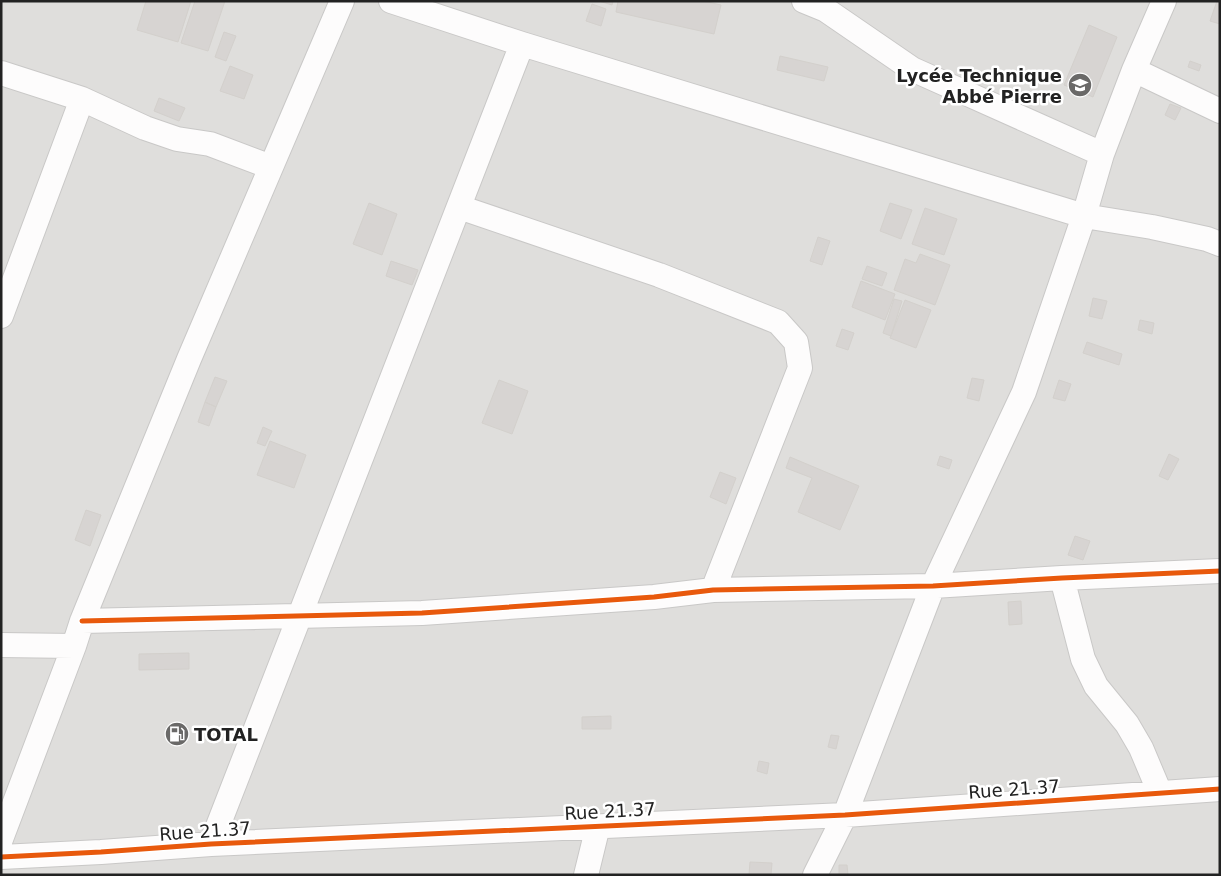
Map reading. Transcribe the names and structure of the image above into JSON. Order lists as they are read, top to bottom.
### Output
{
  "streets": {
    "street": ["Rue 21.37"]
  },
  "places": {
    "school or university": ["Lycée Technique Abbé Pierre"],
    "fuel station": ["TOTAL"]
  }
}
